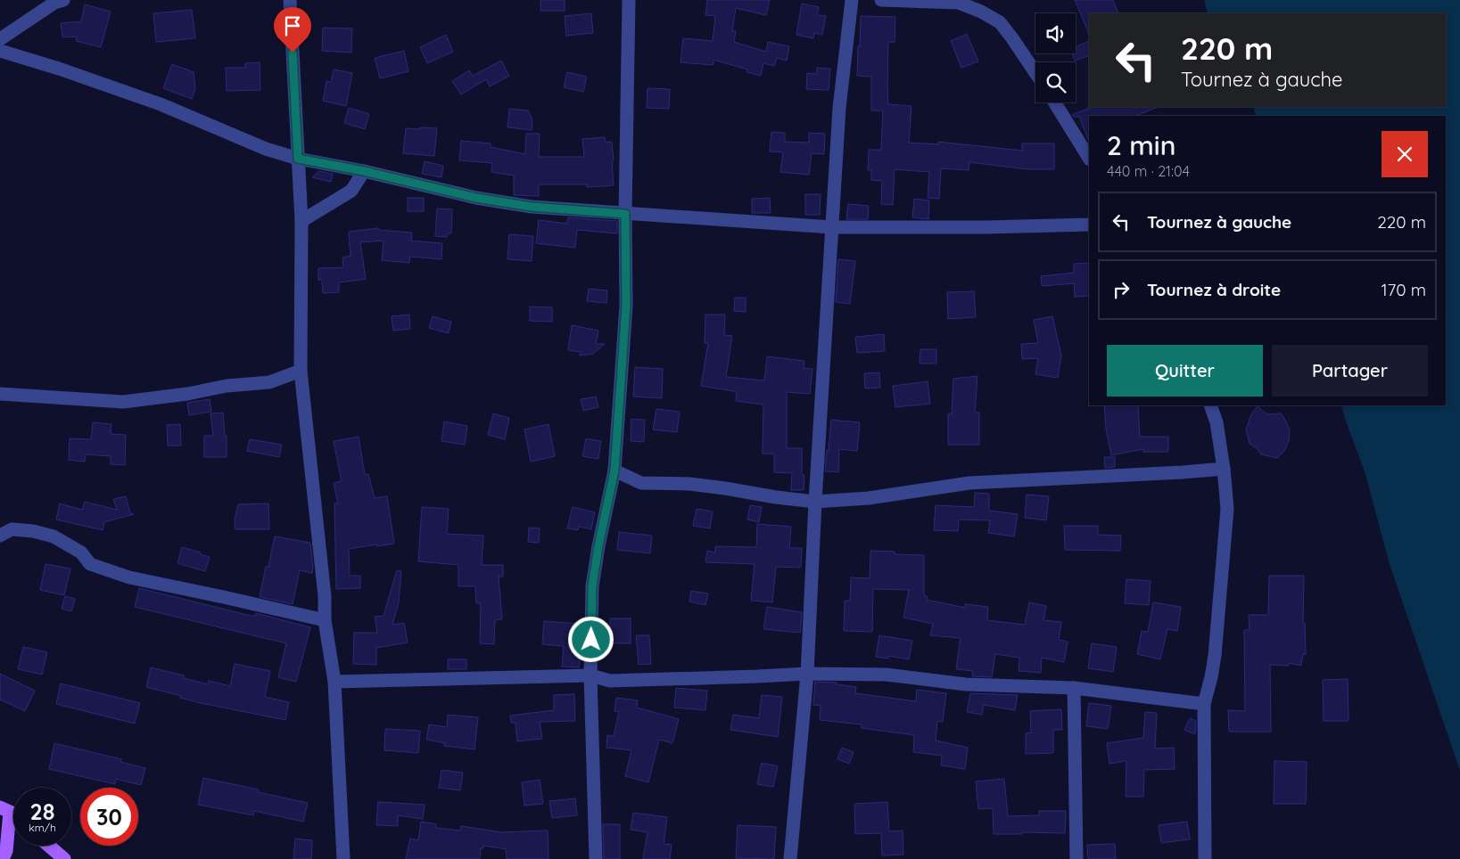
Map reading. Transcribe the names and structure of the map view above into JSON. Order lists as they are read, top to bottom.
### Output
{
  "page": {
    "turn": ["220 m", "Tournez à gauche"],
    "heading": ["2 min", "440 m · 21:04"],
    "list": [
      {
        "name": "Tournez à gauche",
        "value": "220 m"
      },
      {
        "name": "Tournez à droite",
        "value": "170 m"
      }
    ],
    "buttons": ["Quitter", "Partager"],
    "speed": "28 km/h",
    "limit": "30"
  }
}
